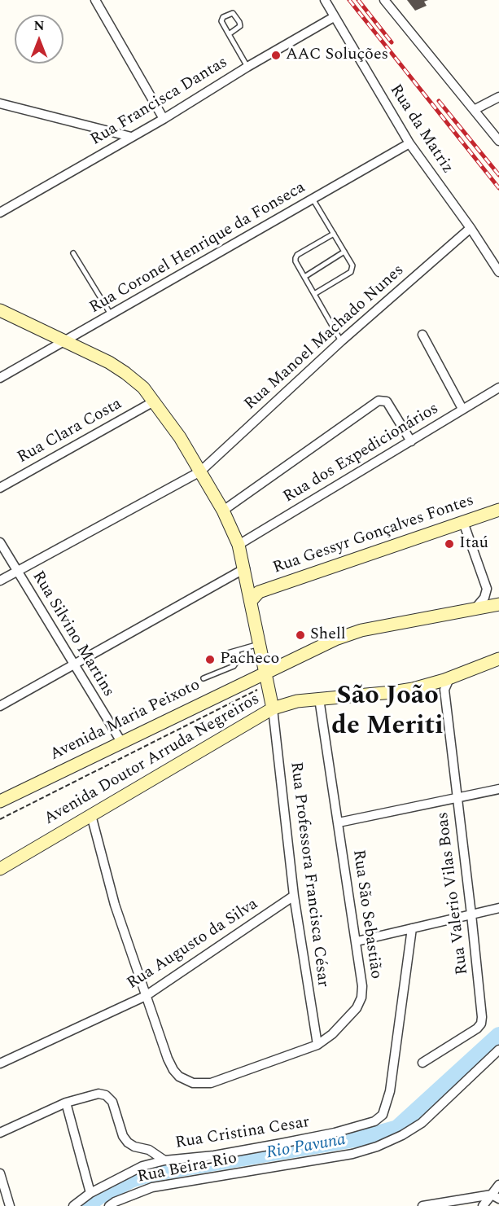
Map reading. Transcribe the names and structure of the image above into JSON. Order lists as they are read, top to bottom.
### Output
{
  "streets": {
    "main road": ["Rua Gessyr Gonçalves Fontes", "Avenida Maria Peixoto", "Avenida Doutor Arruda Negreiros"],
    "street": [
      "Rua Francisca Dantas",
      "Rua da Matriz",
      "Rua Coronel Henrique da Fonseca",
      "Rua Manoel Machado Nunes",
      "Rua Clara Costa",
      "Rua dos Expedicionários",
      "Rua Silvino Martins",
      "Rua Professora Francisca César",
      "Rua Valerio Vilas Boas",
      "Rua São Sebastião",
      "Rua Augusto da Silva",
      "Rua Cristina Cesar",
      "Rua Beira-Rio"
    ]
  },
  "crossings": [
    ["Rua Francisca Dantas", "Rua da Matriz"],
    ["Rua da Matriz", "Rua Coronel Henrique da Fonseca"],
    ["Rua da Matriz", "Rua Manoel Machado Nunes"],
    ["Rua Manoel Machado Nunes", "Rua Silvino Martins"],
    ["Rua Silvino Martins", "Avenida Maria Peixoto"],
    ["Avenida Doutor Arruda Negreiros", "Rua Professora Francisca César"],
    ["Avenida Doutor Arruda Negreiros", "Rua Valerio Vilas Boas"],
    ["Avenida Doutor Arruda Negreiros", "Rua São Sebastião"],
    ["Rua Professora Francisca César", "Rua São Sebastião"],
    ["Rua Professora Francisca César", "Rua Augusto da Silva"],
    ["Rua São Sebastião", "Rua Augusto da Silva"]
  ],
  "districts": ["São João de Meriti"],
  "water": ["Rio Pavuna"],
  "places": [
    "AAC Soluções",
    "Itaú",
    "Shell",
    "Pacheco"
  ],
  "north": "top"
}
